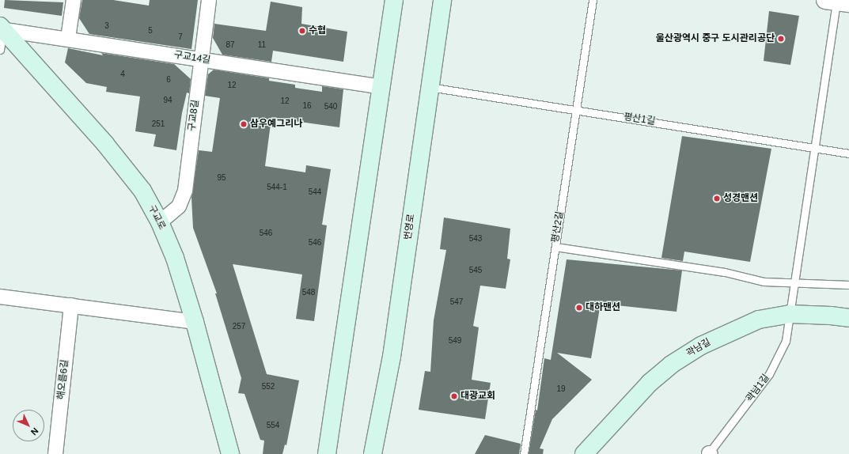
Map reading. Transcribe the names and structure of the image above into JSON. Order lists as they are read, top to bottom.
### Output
{
  "streets": {
    "main road": ["구교로", "번영로", "곽남길"],
    "street": ["구교14길", "구교8길", "해오름6길"],
    "lane": ["평산1길", "평산2길", "곽남1길"]
  },
  "crossings": [
    ["구교14길", "구교8길"],
    ["구교14길", "구교로"],
    ["구교8길", "구교로"],
    ["평산1길", "번영로"],
    ["평산1길", "평산2길"],
    ["평산1길", "곽남1길"],
    ["곽남길", "곽남1길"]
  ],
  "places": [
    "수협",
    "울산광역시 중구 도시관리공단",
    "삼우예그리나",
    "성경맨션",
    "대하맨션",
    "대광교회"
  ],
  "house_numbers": [
    "3",
    "5",
    "7",
    "87",
    "11",
    "4",
    "6",
    "12",
    "94",
    "12",
    "16",
    "540",
    "251",
    "95",
    "544-1",
    "544",
    "546",
    "543",
    "546",
    "545",
    "548",
    "547",
    "257",
    "549",
    "552",
    "19",
    "554"
  ],
  "north": "bottom right"
}
